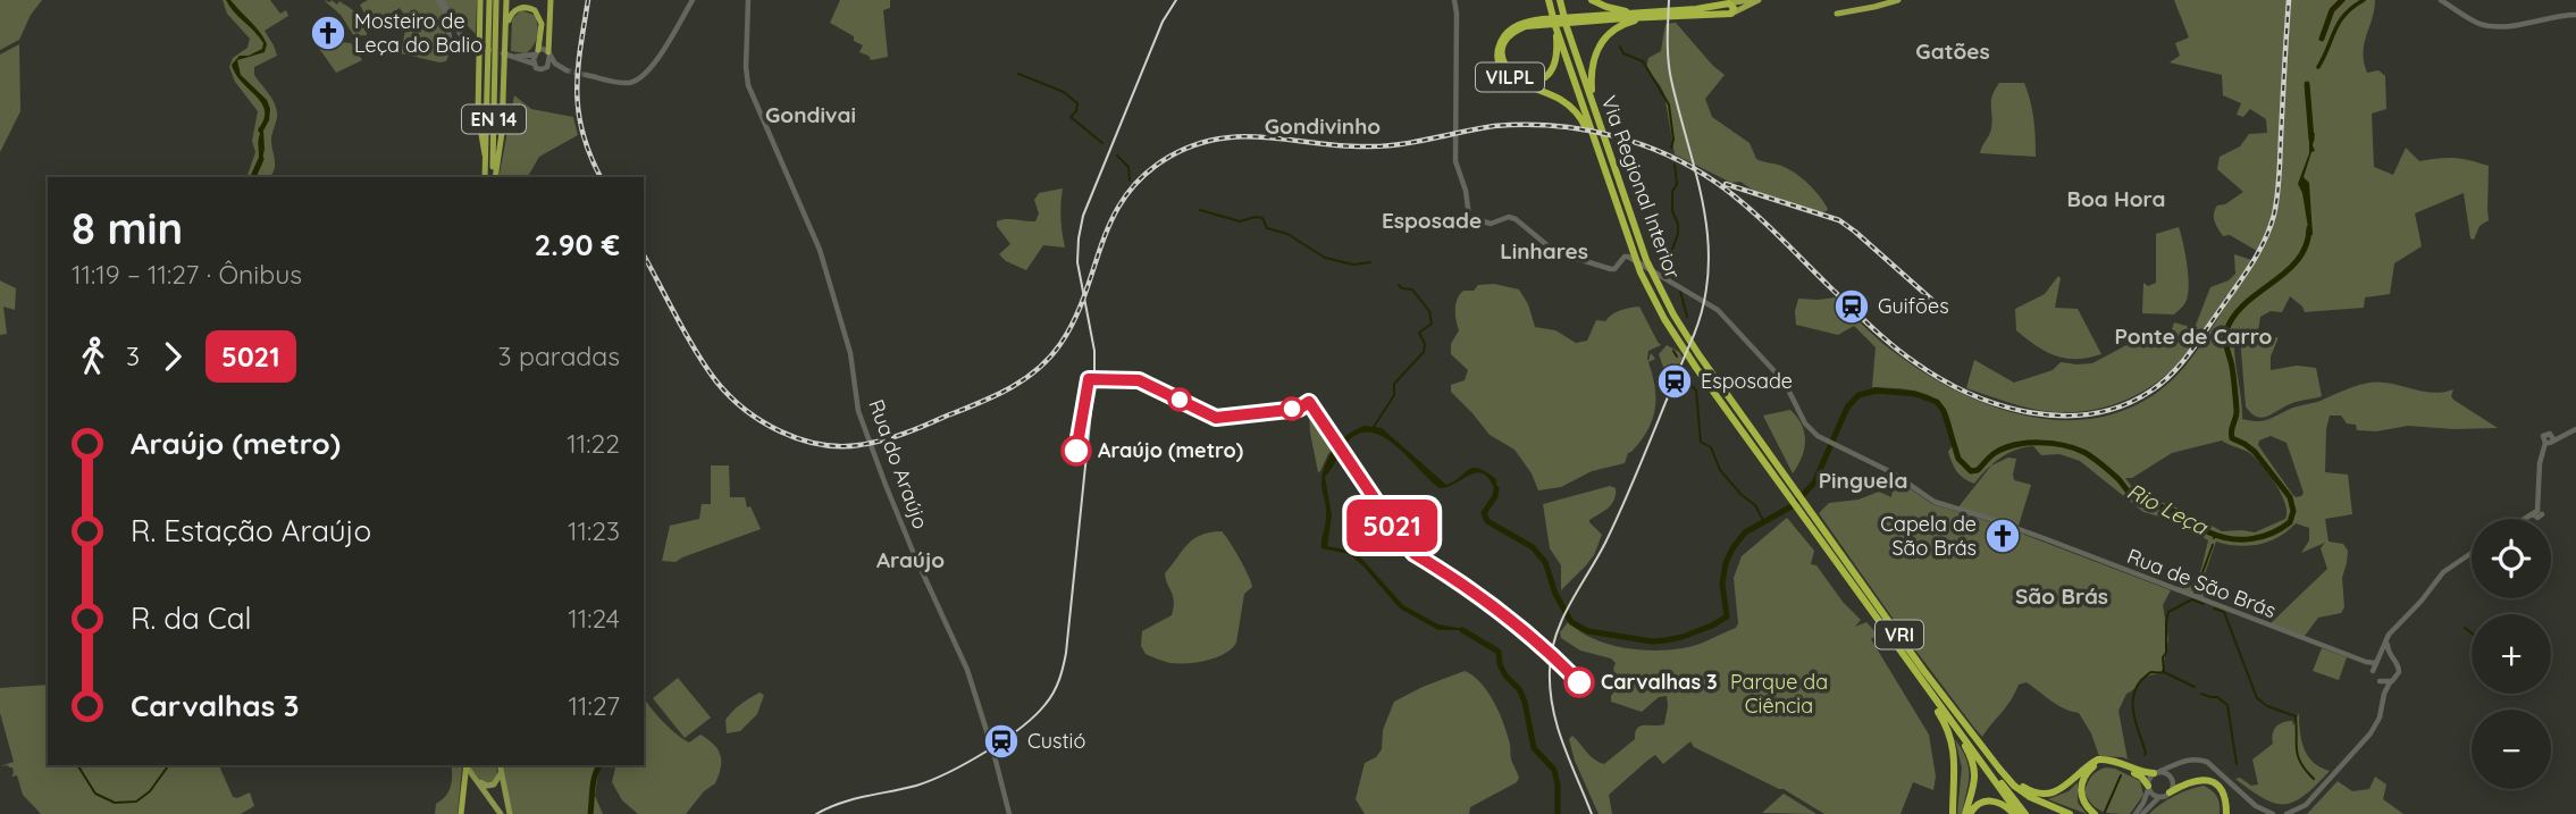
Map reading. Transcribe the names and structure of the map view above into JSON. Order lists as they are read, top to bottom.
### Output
{
  "streets": {
    "highway": [
      "VILPL",
      "EN 14",
      "Via Regional Interior",
      "VRI"
    ],
    "main road": ["Rua do Araújo", "Rua de São Brás"]
  },
  "crossings": [
    ["VILPL", "Via Regional Interior"]
  ],
  "districts": [
    "Gatões",
    "Gondivai",
    "Gondivinho",
    "Boa Hora",
    "Esposade",
    "Linhares",
    "Ponte de Carro",
    "Pinguela",
    "Araújo",
    "São Brás"
  ],
  "water": ["Rio Leça"],
  "parks": ["Parque da Ciência"],
  "places": {
    "church": ["Mosteiro de Leça do Balio", "Capela de São Brás"],
    "station": ["Guifões", "Esposade", "Custió"],
    "other": ["Araújo (metro)", "Carvalhas 3"]
  },
  "lines": ["bus line 5021"],
  "page": {
    "on_map": "5021",
    "heading": ["8 min", "11:19 – 11:27 · Ônibus", "2.90 €"],
    "legs": ["3", "5021", "3 paradas"],
    "list": [
      {
        "name": "Araújo (metro)",
        "value": "11:22"
      },
      {
        "name": "R. Estação Araújo",
        "value": "11:23"
      },
      {
        "name": "R. da Cal",
        "value": "11:24"
      },
      {
        "name": "Carvalhas 3",
        "value": "11:27"
      }
    ],
    "map_buttons": ["+", "−"]
  }
}
